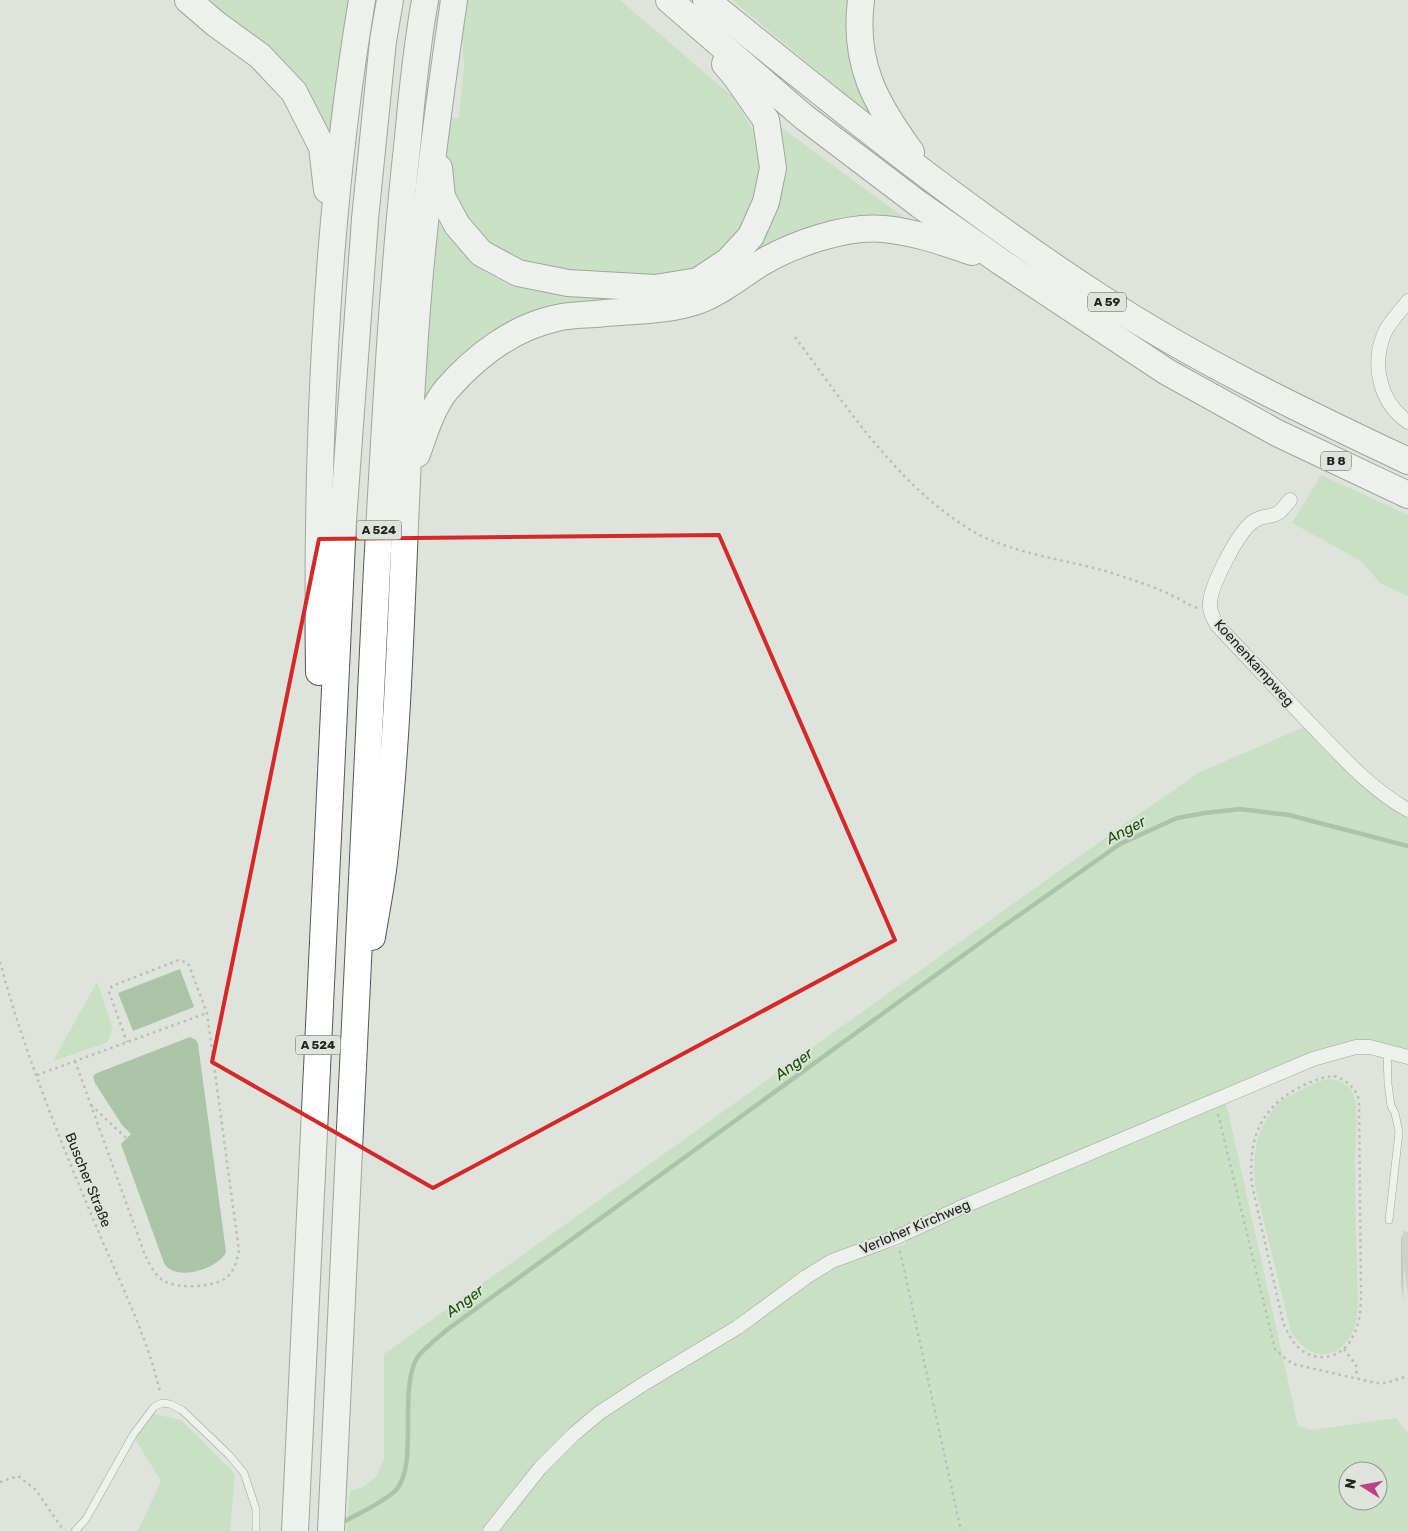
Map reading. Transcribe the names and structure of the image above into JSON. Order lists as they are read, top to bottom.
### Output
{
  "streets": {
    "highway": ["A 59", "B 8", "A 524"],
    "street": ["Koenenkampweg", "Verloher Kirchweg"],
    "path": ["Buscher Straße"]
  },
  "crossings": [
    ["A 59", "B 8"]
  ],
  "water": ["Anger"],
  "north": "left"
}
